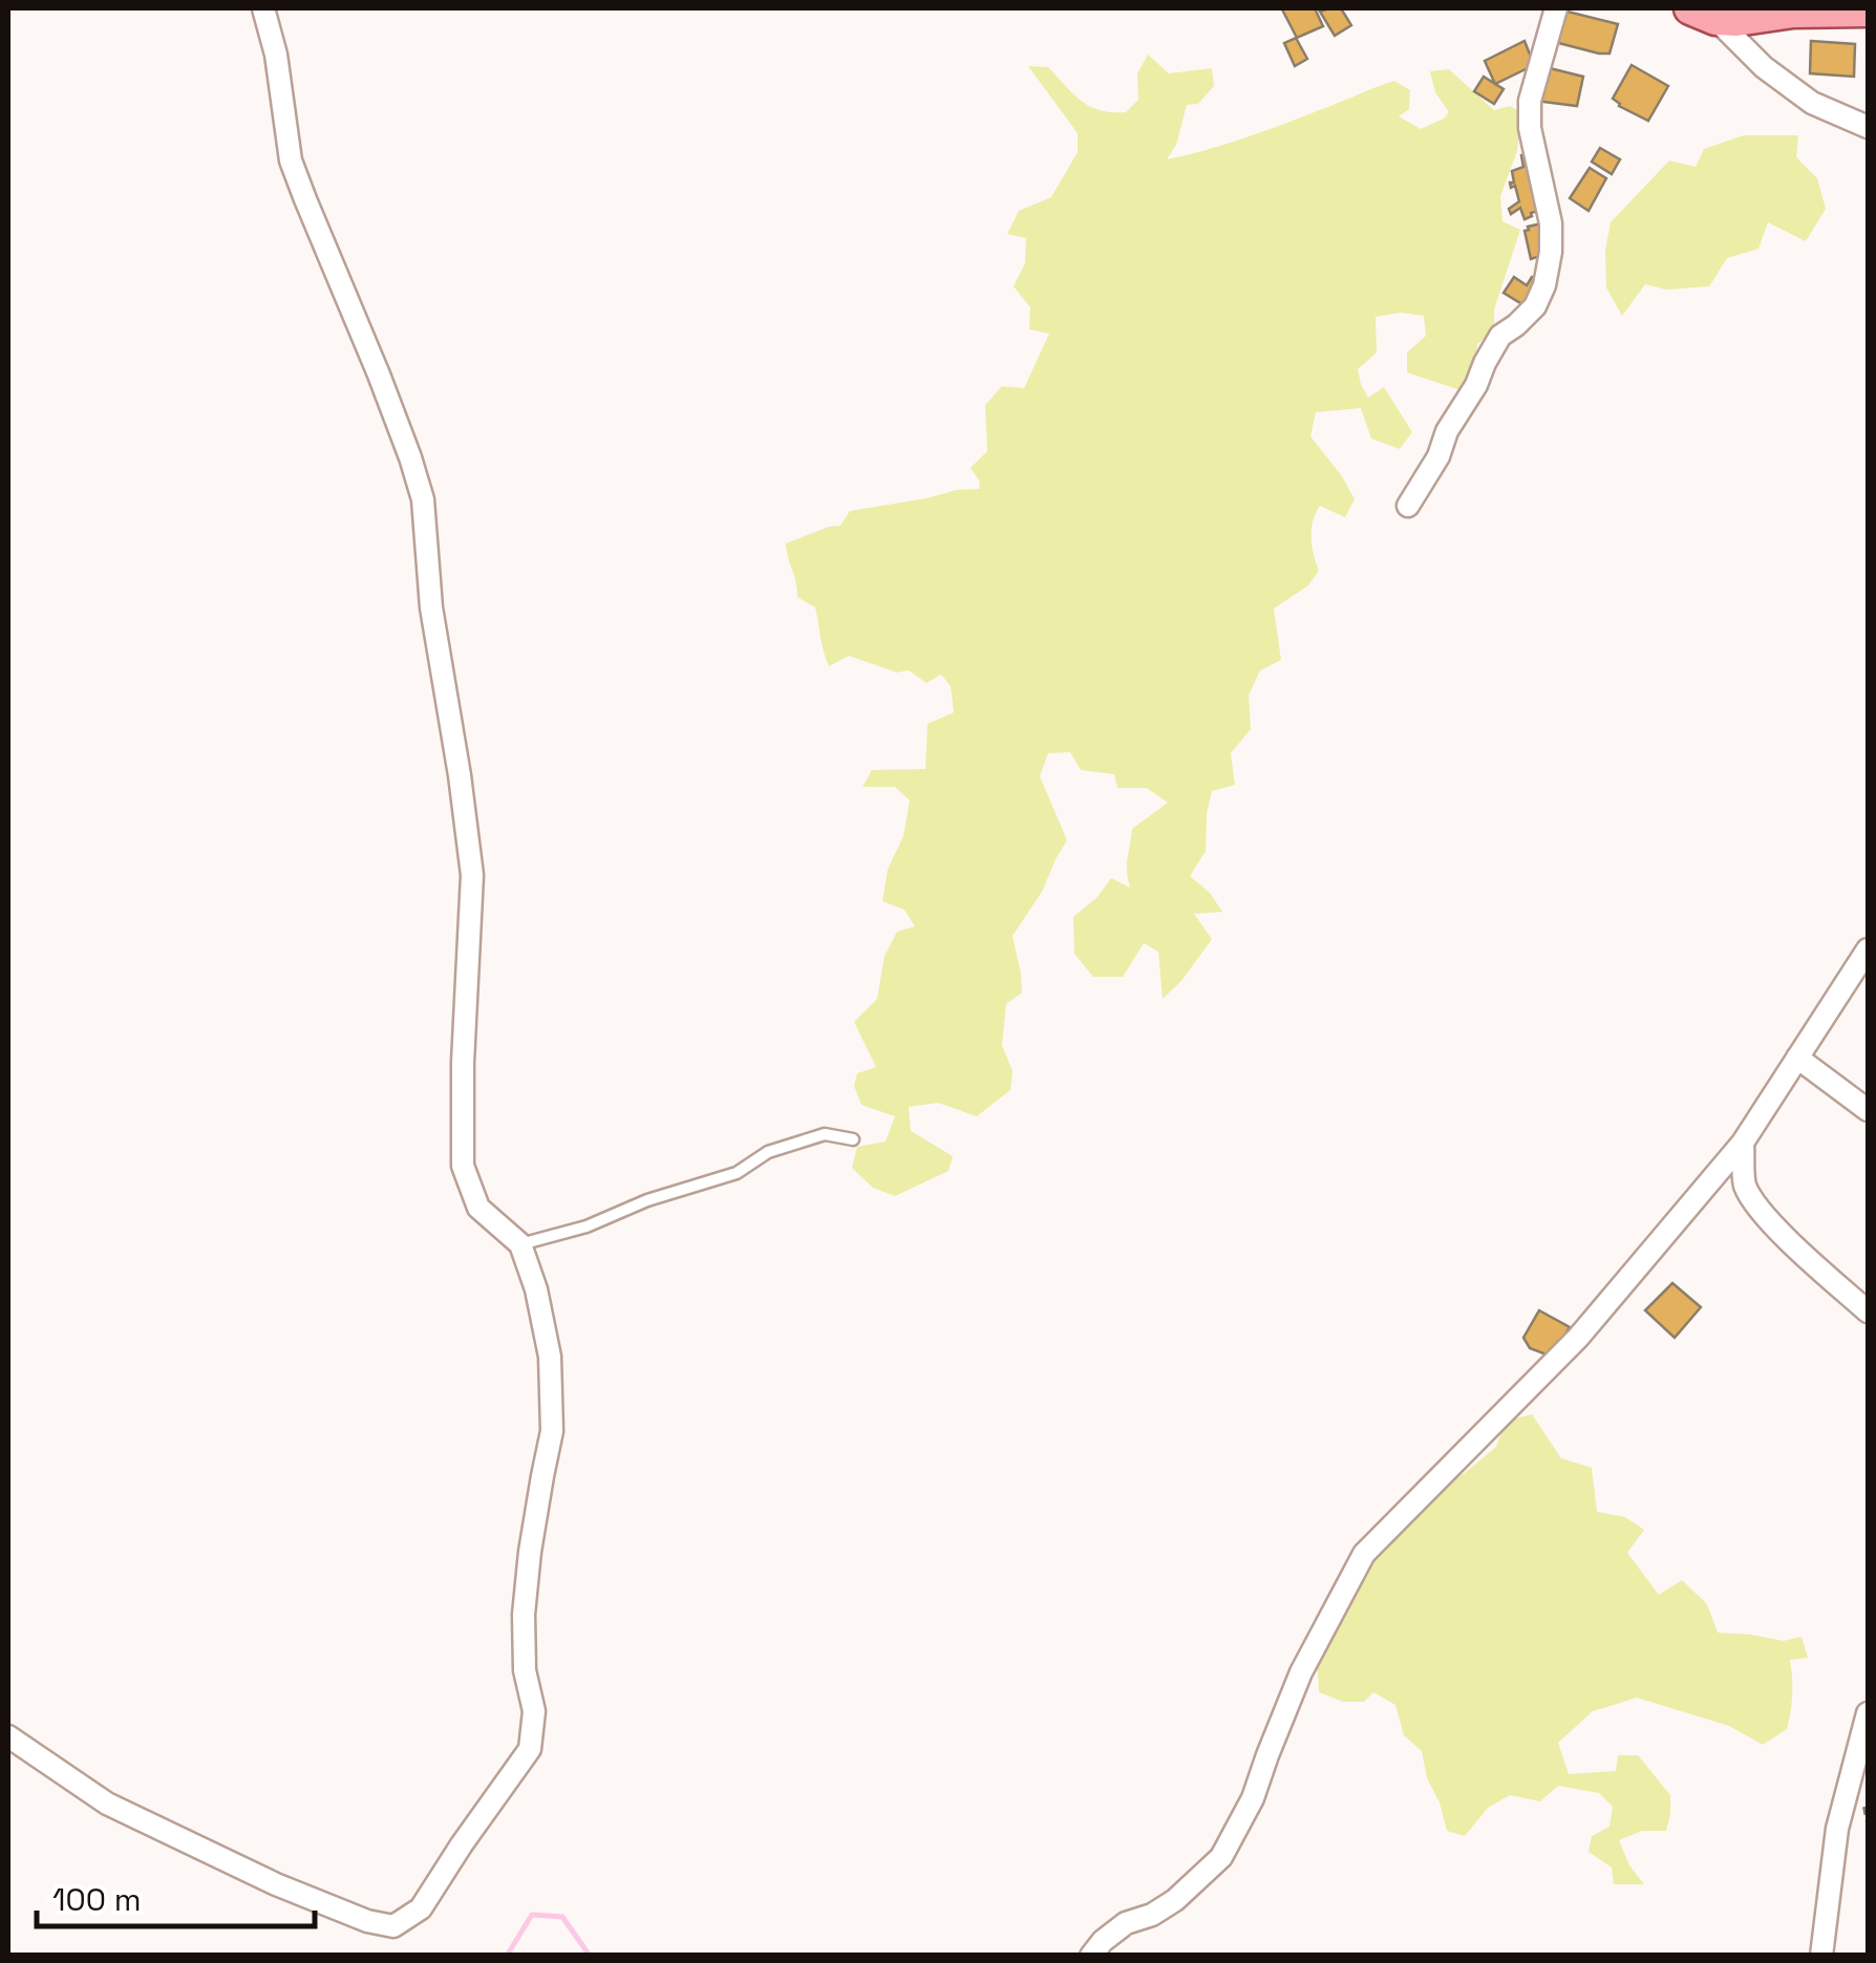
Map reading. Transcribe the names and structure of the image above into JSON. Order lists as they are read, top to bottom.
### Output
{
  "scale_bar": "100 m"
}
